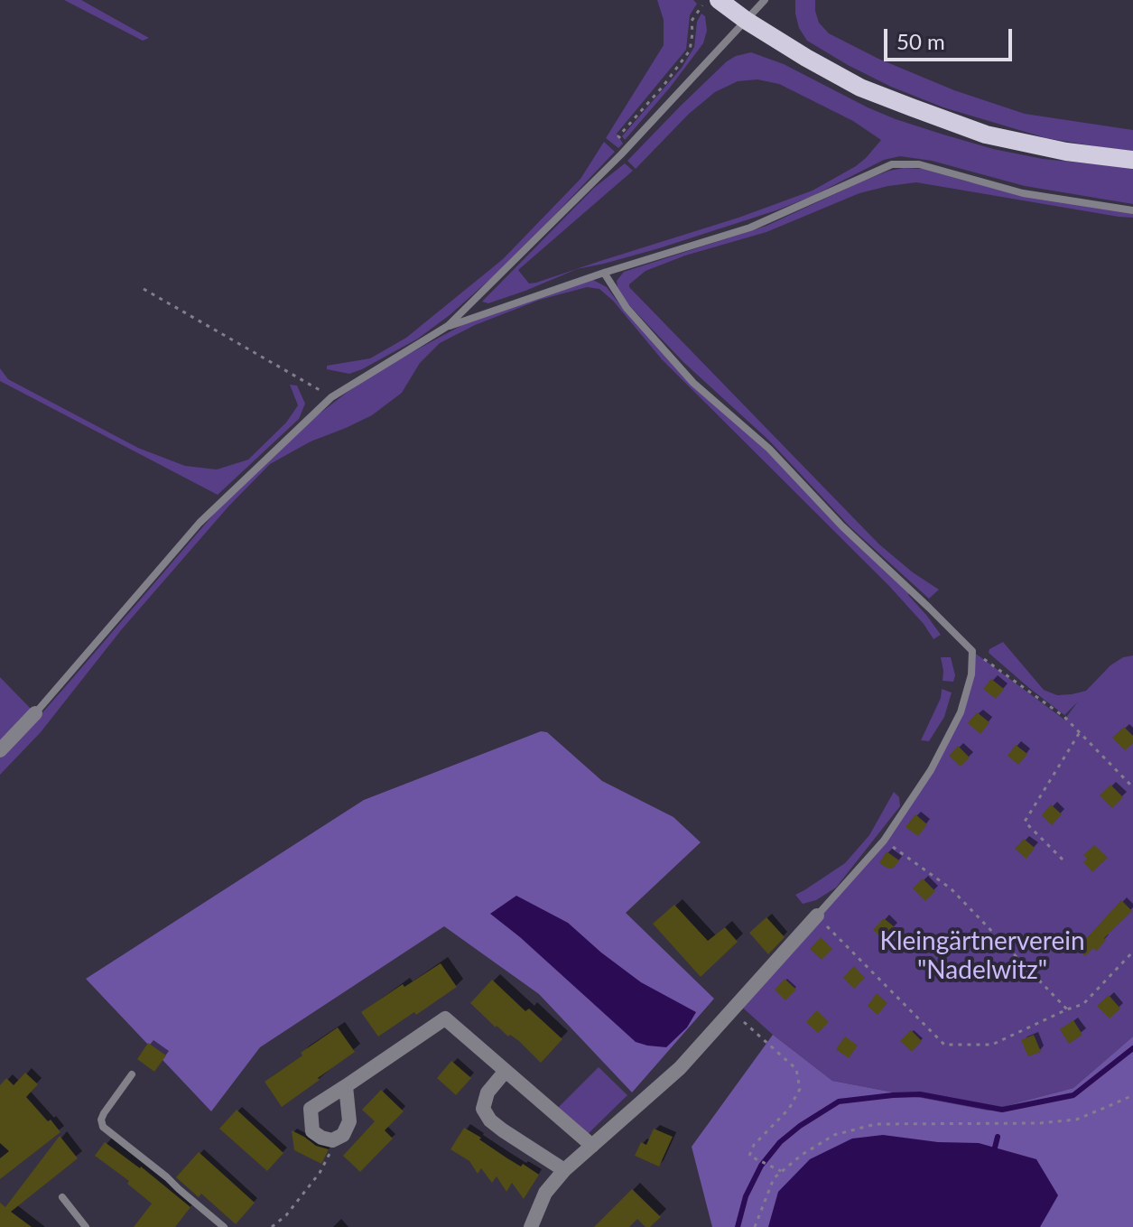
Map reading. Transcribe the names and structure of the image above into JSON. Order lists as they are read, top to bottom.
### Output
{
  "parks": ["Kleingärtnerverein \"Nadelwitz\""],
  "scale_bar": "50 m"
}
